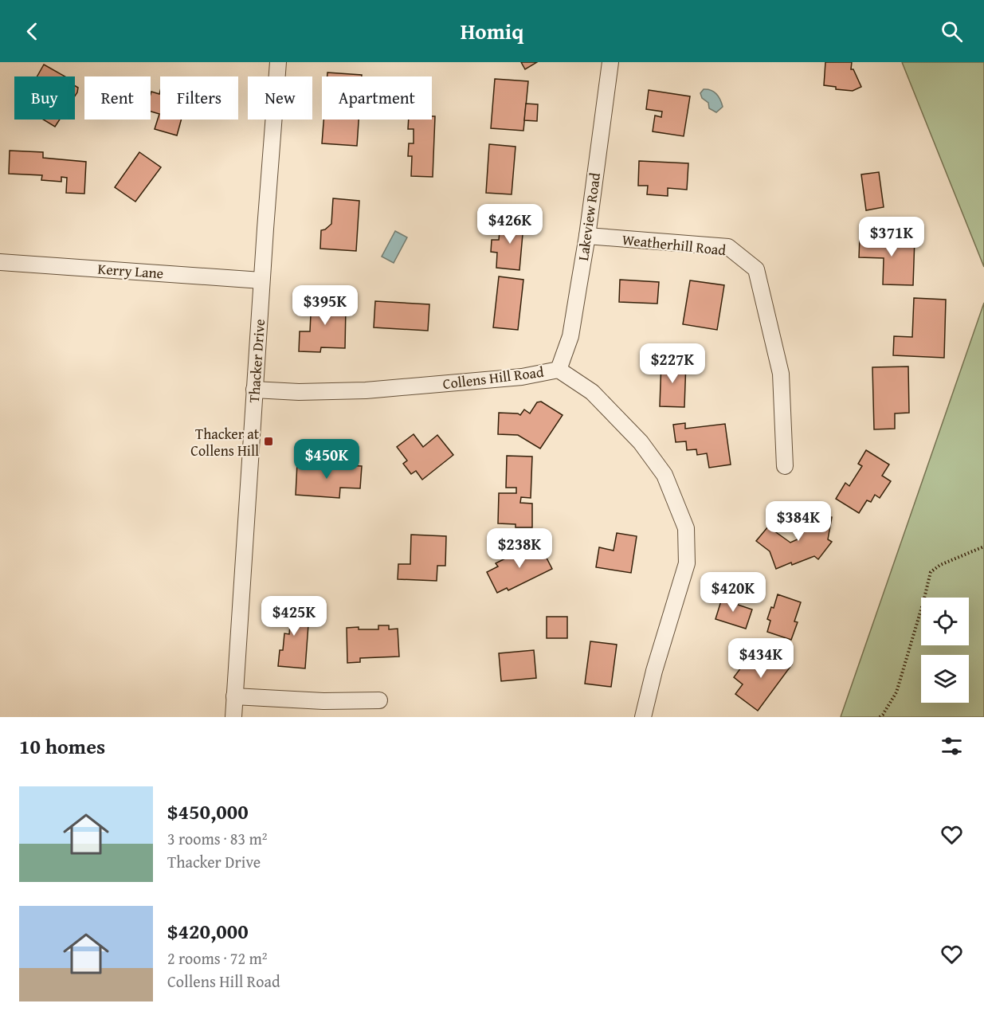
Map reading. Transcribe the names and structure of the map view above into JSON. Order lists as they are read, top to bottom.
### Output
{
  "streets": {
    "street": [
      "Lakeview Road",
      "Weatherhill Road",
      "Kerry Lane",
      "Thacker Drive",
      "Collens Hill Road"
    ]
  },
  "crossings": [
    ["Lakeview Road", "Weatherhill Road"],
    ["Lakeview Road", "Collens Hill Road"],
    ["Kerry Lane", "Thacker Drive"],
    ["Thacker Drive", "Collens Hill Road"]
  ],
  "places": {
    "transit": ["Thacker at Collens Hill"]
  },
  "page": {
    "header": "Homiq",
    "chip": [
      "Buy",
      "Rent",
      "Filters",
      "New",
      "Apartment"
    ],
    "price": [
      "$426K",
      "$371K",
      "$395K",
      "$227K",
      "$450K",
      "$384K",
      "$238K",
      "$420K",
      "$425K",
      "$434K"
    ],
    "heading": "10 homes",
    "list": [
      {
        "name": "$450,000",
        "note": "3 rooms · 83 m² · Thacker Drive"
      },
      {
        "name": "$420,000",
        "note": "2 rooms · 72 m² · Collens Hill Road"
      }
    ]
  }
}
